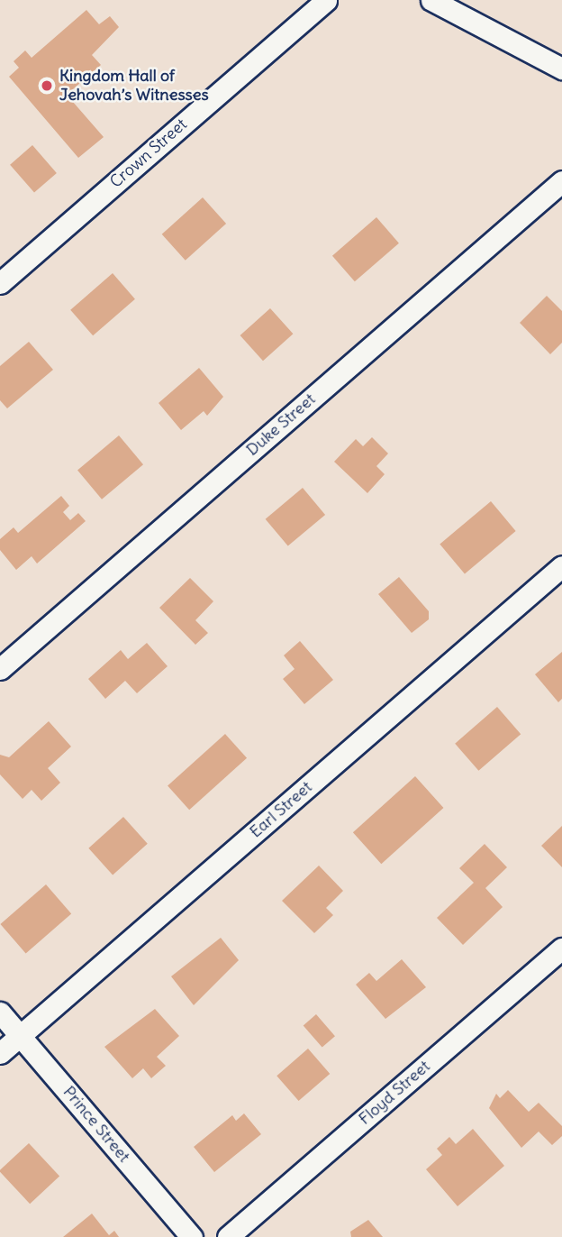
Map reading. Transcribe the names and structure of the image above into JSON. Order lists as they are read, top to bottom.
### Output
{
  "streets": {
    "street": [
      "Crown Street",
      "Duke Street",
      "Earl Street",
      "Floyd Street",
      "Prince Street"
    ]
  },
  "crossings": [
    ["Earl Street", "Prince Street"]
  ],
  "places": ["Kingdom Hall of Jehovah’s Witnesses"]
}
